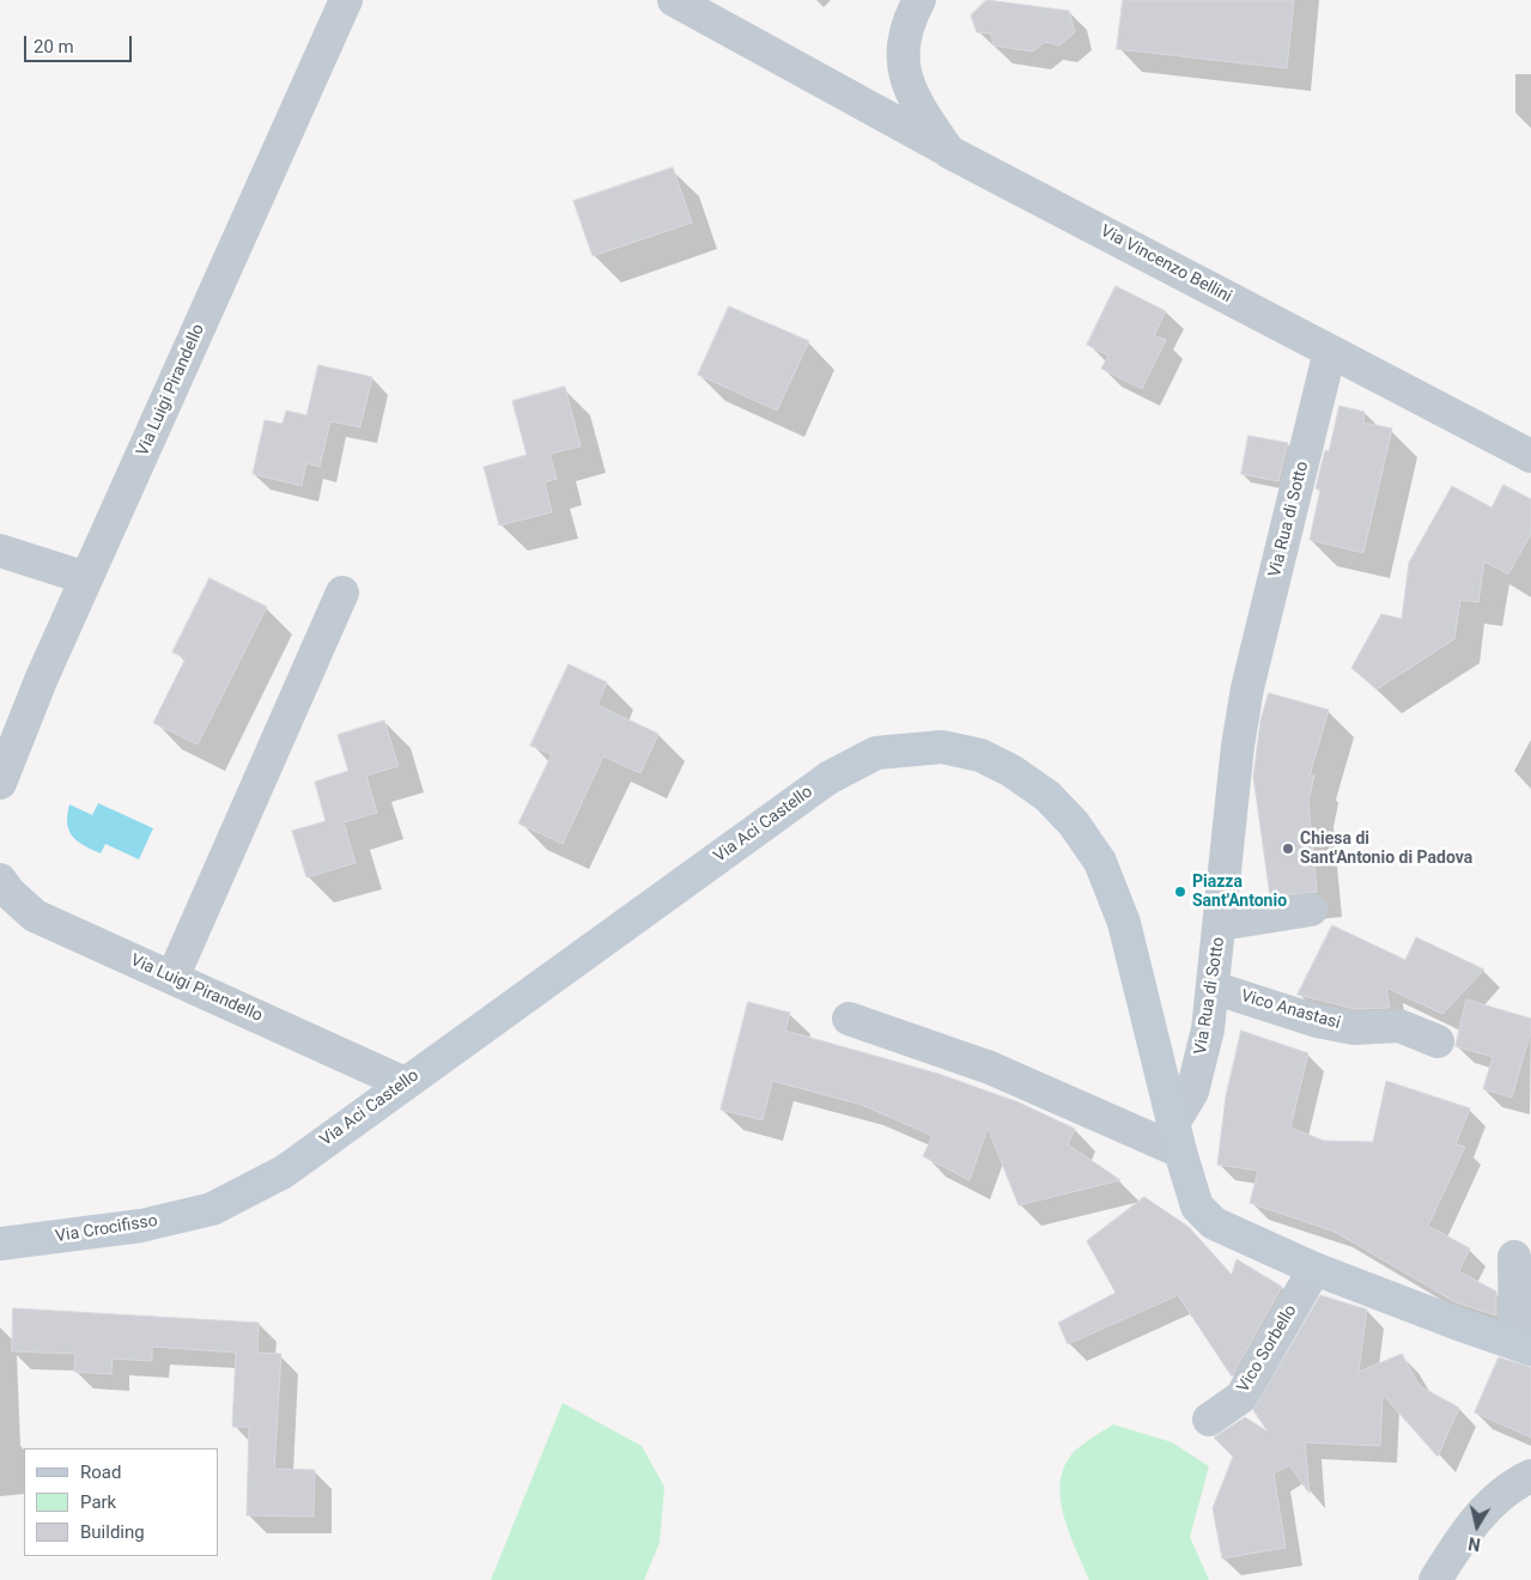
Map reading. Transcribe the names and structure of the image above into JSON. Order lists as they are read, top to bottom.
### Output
{
  "streets": {
    "street": [
      "Via Vincenzo Bellini",
      "Via Luigi Pirandello",
      "Via Rua di Sotto",
      "Via Aci Castello",
      "Vico Anastasi",
      "Via Crocifisso",
      "Vico Sorbello"
    ]
  },
  "crossings": [
    ["Via Vincenzo Bellini", "Via Rua di Sotto"],
    ["Via Luigi Pirandello", "Via Aci Castello"],
    ["Via Rua di Sotto", "Via Aci Castello"],
    ["Via Rua di Sotto", "Vico Anastasi"],
    ["Via Aci Castello", "Via Crocifisso"]
  ],
  "places": ["Chiesa di Sant'Antonio di Padova", "Piazza Sant'Antonio"],
  "legend": ["Road", "Park", "Building"],
  "scale_bar": "20 m",
  "north": "bottom"
}
